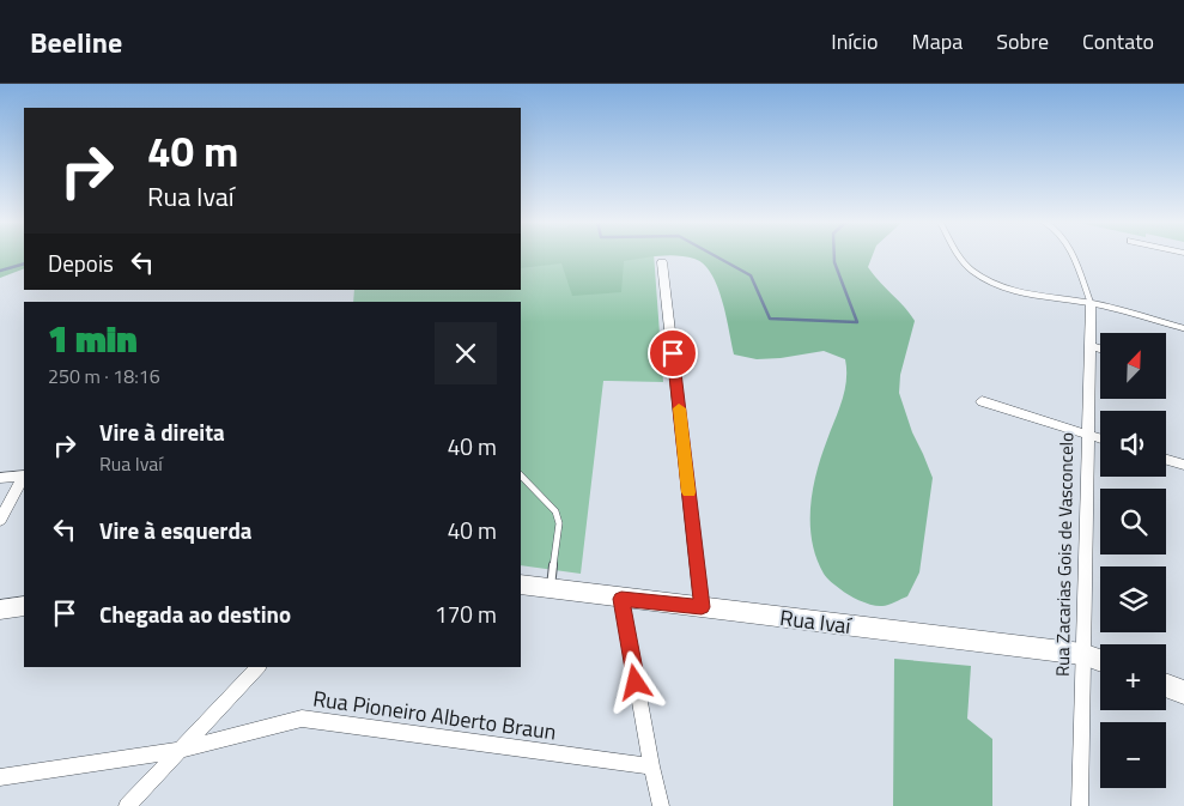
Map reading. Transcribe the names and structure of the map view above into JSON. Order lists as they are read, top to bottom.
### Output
{
  "streets": {
    "main road": ["Rua Ivaí"],
    "street": ["Rua Zacarias Gois de Vasconcelo", "Rua Pioneiro Alberto Braun"]
  },
  "crossings": [
    ["Rua Zacarias Gois de Vasconcelo", "Rua Ivaí"]
  ],
  "north": "top right",
  "page": {
    "header": "Beeline",
    "nav": [
      "Início",
      "Mapa",
      "Sobre",
      "Contato"
    ],
    "turn": ["40 m", "Rua Ivaí"],
    "then": "Depois",
    "heading": ["1 min", "250 m · 18:16"],
    "map_buttons": ["+", "−"],
    "list": [
      {
        "name": "Vire à direita",
        "note": "Rua Ivaí",
        "value": "40 m"
      },
      {
        "name": "Vire à esquerda",
        "value": "40 m"
      },
      {
        "name": "Chegada ao destino",
        "value": "170 m"
      }
    ]
  }
}
